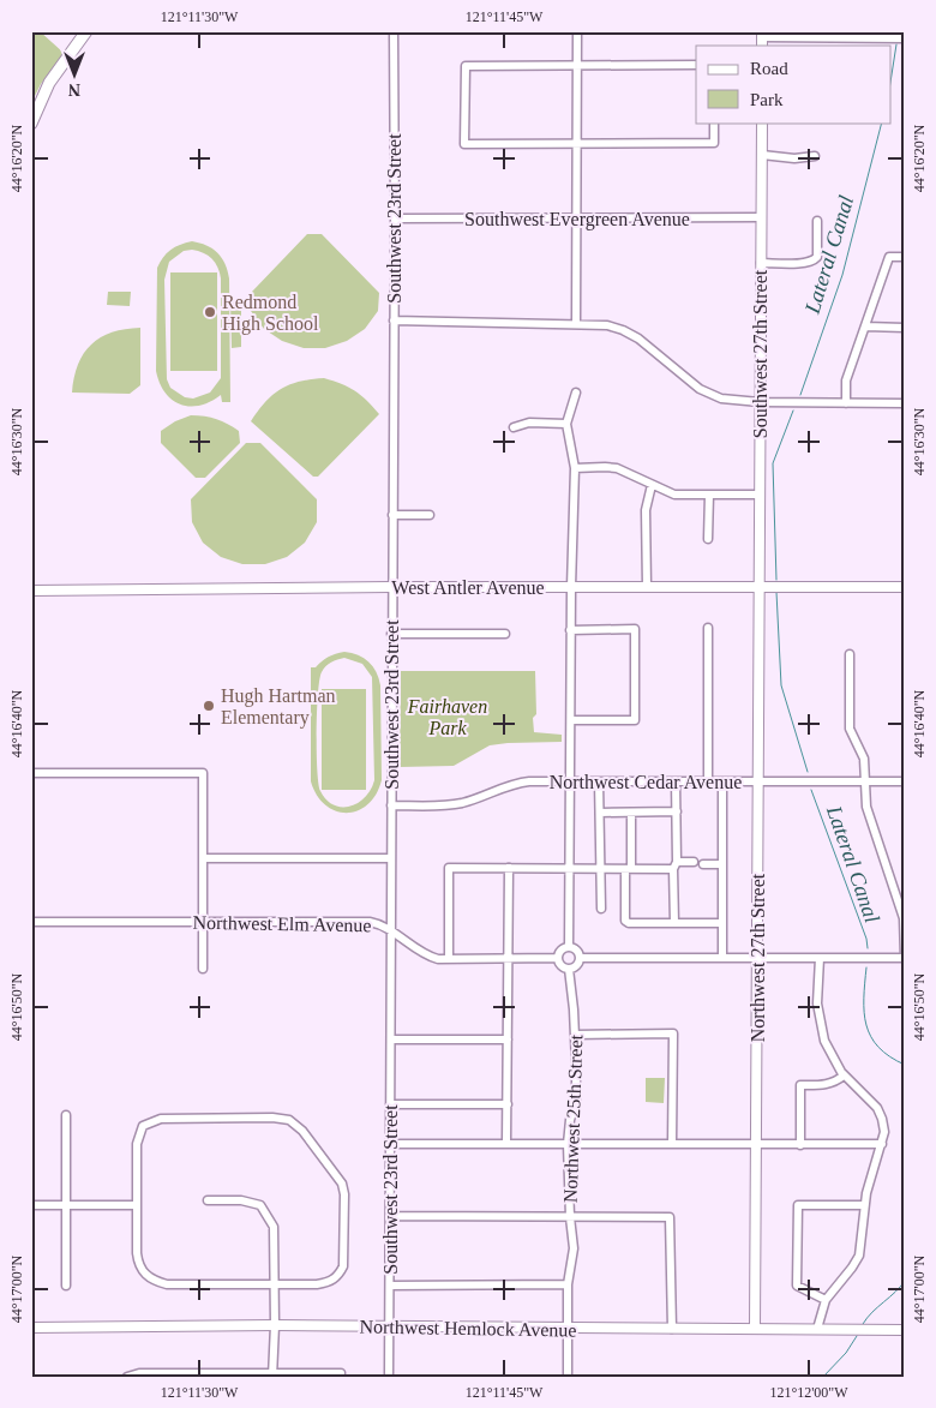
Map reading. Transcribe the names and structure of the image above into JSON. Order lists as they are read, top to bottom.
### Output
{
  "streets": {
    "street": [
      "Southwest 23rd Street",
      "Southwest Evergreen Avenue",
      "Southwest 27th Street",
      "West Antler Avenue",
      "Northwest Cedar Avenue",
      "Northwest Elm Avenue",
      "Northwest 27th Street",
      "Northwest 25th Street",
      "Northwest Hemlock Avenue"
    ]
  },
  "crossings": [
    ["Southwest 23rd Street", "Southwest Evergreen Avenue"],
    ["Southwest 23rd Street", "West Antler Avenue"],
    ["Southwest 23rd Street", "Northwest Cedar Avenue"],
    ["Southwest 23rd Street", "Northwest Elm Avenue"],
    ["Southwest 23rd Street", "Northwest Hemlock Avenue"],
    ["Southwest Evergreen Avenue", "Southwest 27th Street"],
    ["Southwest 27th Street", "West Antler Avenue"],
    ["Southwest 27th Street", "Northwest 27th Street"],
    ["West Antler Avenue", "Northwest 27th Street"],
    ["Northwest Cedar Avenue", "Northwest 27th Street"],
    ["Northwest Elm Avenue", "Northwest 25th Street"],
    ["Northwest 27th Street", "Northwest Hemlock Avenue"],
    ["Northwest 25th Street", "Northwest Hemlock Avenue"]
  ],
  "water": ["Lateral Canal"],
  "parks": ["Fairhaven Park"],
  "places": ["Redmond High School", "Hugh Hartman Elementary"],
  "legend": ["Road", "Park"],
  "north": "bottom",
  "coordinates": [
    "121°11'30\"W",
    "121°11'45\"W",
    "44°16'20\"N",
    "44°16'30\"N",
    "44°16'40\"N",
    "44°16'50\"N",
    "44°17'00\"N",
    "121°12'00\"W"
  ]
}
